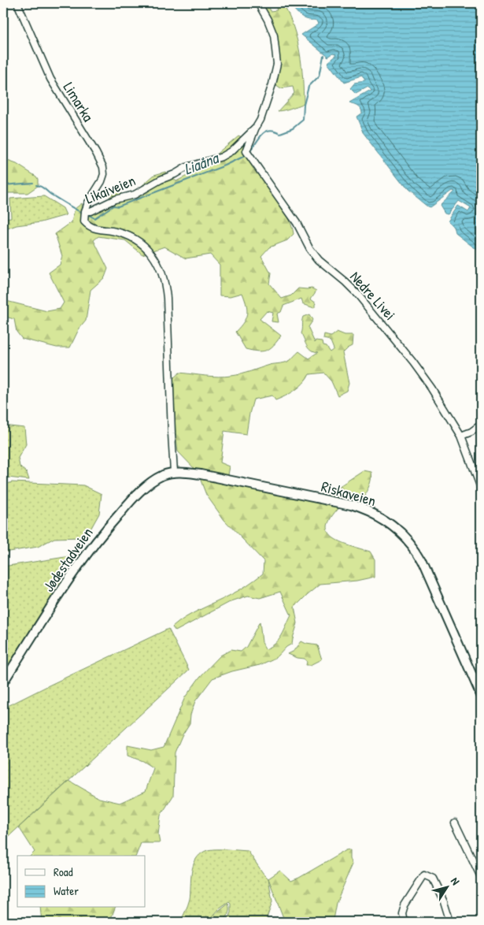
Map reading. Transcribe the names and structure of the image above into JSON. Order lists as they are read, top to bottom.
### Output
{
  "streets": {
    "main road": ["Riskaveien", "Jødestadveien"],
    "street": ["Limarka", "Likaiveien", "Nedre Livei"]
  },
  "crossings": [
    ["Limarka", "Likaiveien"],
    ["Likaiveien", "Nedre Livei"],
    ["Likaiveien", "Riskaveien"],
    ["Likaiveien", "Jødestadveien"],
    ["Riskaveien", "Jødestadveien"]
  ],
  "water": ["Liaåna"],
  "legend": ["Road", "Water"],
  "north": "top right"
}
